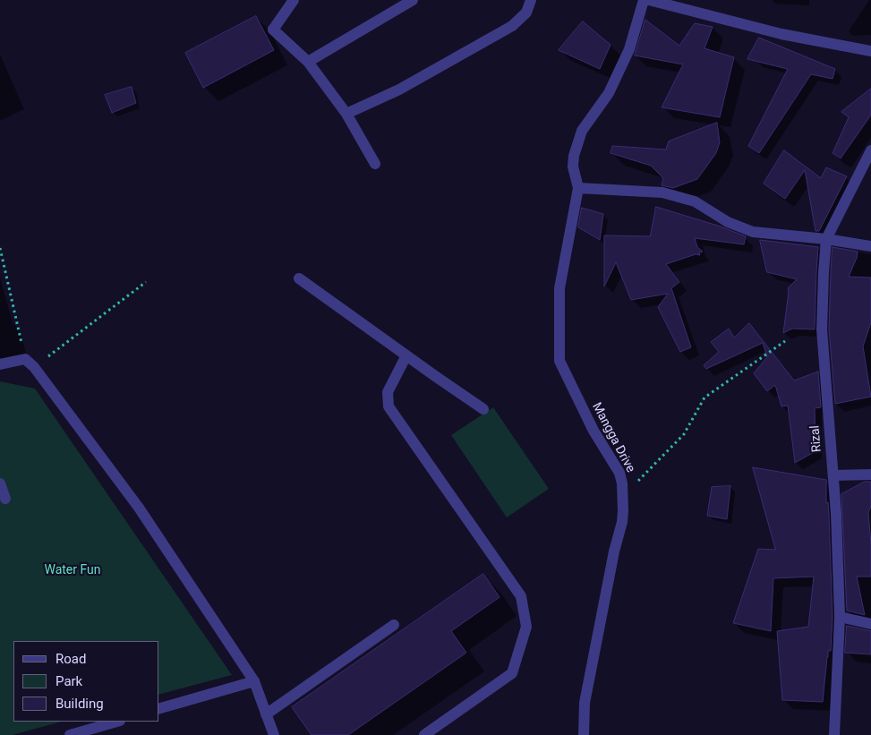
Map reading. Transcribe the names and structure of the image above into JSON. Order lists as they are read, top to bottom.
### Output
{
  "streets": {
    "street": ["Mangga Drive", "Rizal"]
  },
  "parks": ["Water Fun"],
  "legend": ["Road", "Park", "Building"]
}
